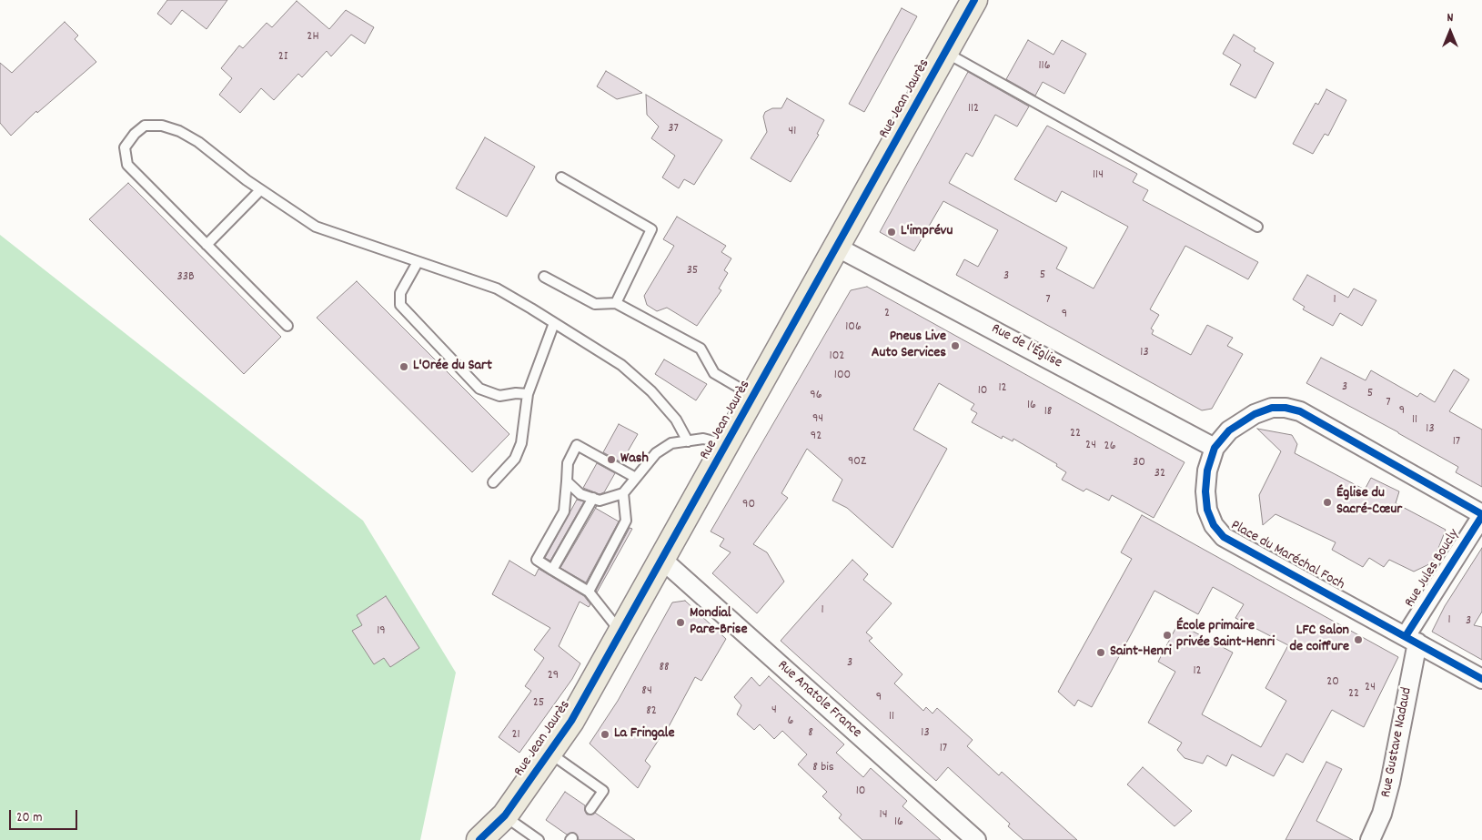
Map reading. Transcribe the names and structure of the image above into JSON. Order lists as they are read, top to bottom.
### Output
{
  "streets": {
    "main road": ["Rue Jean Jaurès"],
    "street": [
      "Rue de l'Église",
      "Place du Maréchal Foch",
      "Rue Jules Boucly",
      "Rue Anatole France",
      "Rue Gustave Nadaud"
    ]
  },
  "crossings": [
    ["Rue Jean Jaurès", "Rue de l'Église"],
    ["Rue Jean Jaurès", "Rue Anatole France"],
    ["Rue de l'Église", "Place du Maréchal Foch"],
    ["Place du Maréchal Foch", "Rue Jules Boucly"],
    ["Place du Maréchal Foch", "Rue Gustave Nadaud"],
    ["Rue Jules Boucly", "Rue Gustave Nadaud"]
  ],
  "places": [
    "L'imprévu",
    "Pneus Live Auto Services",
    "L'Orée du Sart",
    "Wash",
    "Église du Sacré-Cœur",
    "Mondial Pare-Brise",
    "École primaire privée Saint-Henri",
    "LFC Salon de coiffure",
    "Saint-Henri",
    "La Fringale"
  ],
  "house_numbers": [
    "2H",
    "2I",
    "116",
    "112",
    "37",
    "41",
    "114",
    "35",
    "5",
    "3",
    "33B",
    "7",
    "1",
    "2",
    "9",
    "106",
    "13",
    "102",
    "100",
    "3",
    "12",
    "10",
    "5",
    "96",
    "7",
    "16",
    "9",
    "18",
    "94",
    "11",
    "13",
    "22",
    "92",
    "17",
    "24",
    "26",
    "90Z",
    "30",
    "32",
    "90",
    "1",
    "1",
    "3",
    "19",
    "3",
    "88",
    "12",
    "29",
    "20",
    "24",
    "84",
    "22",
    "9",
    "25",
    "4",
    "82",
    "11",
    "6",
    "8",
    "13",
    "21",
    "17",
    "8 bis",
    "10",
    "14",
    "16"
  ],
  "scale_bar": "20 m",
  "north": "top"
}
